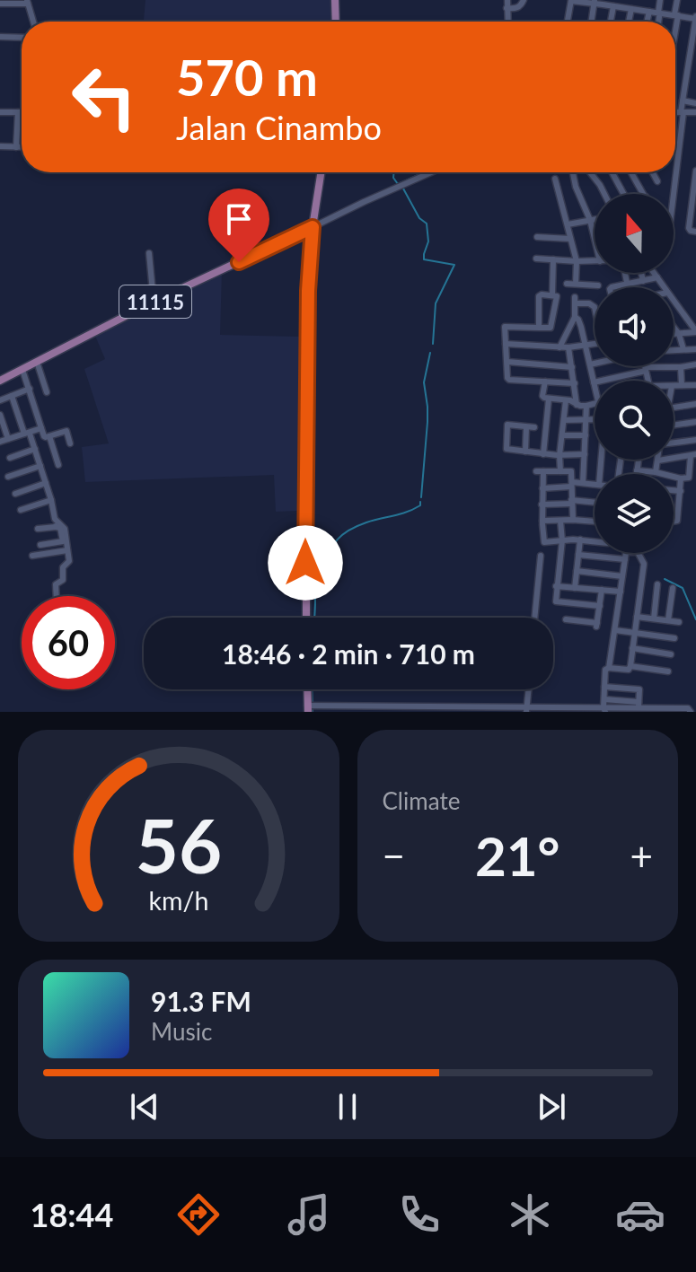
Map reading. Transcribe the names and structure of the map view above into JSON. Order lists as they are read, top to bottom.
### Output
{
  "streets": {
    "main road": ["11115"]
  },
  "north": "top",
  "page": {
    "turn": ["570 m", "Jalan Cinambo"],
    "limit": "60",
    "trip": "18:46 · 2 min · 710 m",
    "tile": "Climate",
    "heat": ["−", "21°", "+"],
    "song": ["91.3 FM", "Music"],
    "tabs": "18:44",
    "gauge": ["56", "km/h"]
  }
}
